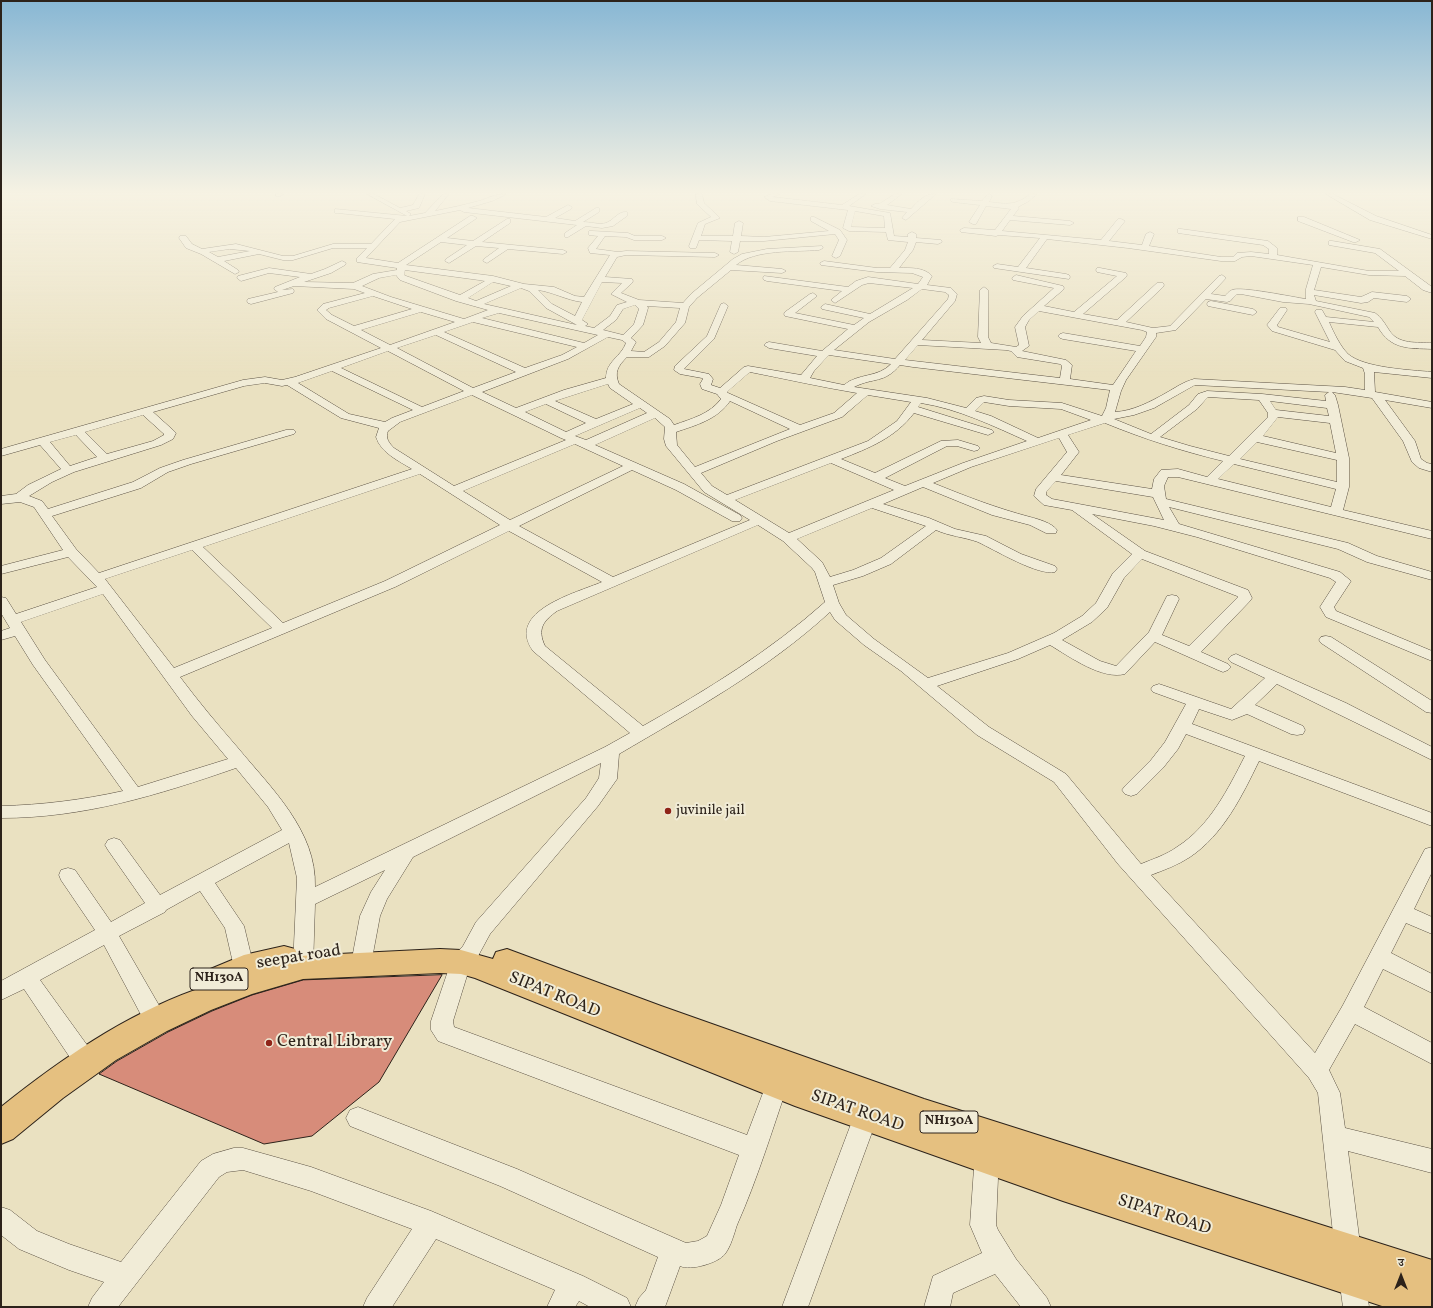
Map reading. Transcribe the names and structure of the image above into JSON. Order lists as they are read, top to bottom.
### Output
{
  "streets": {
    "highway": ["seepat road", "NH130A", "SIPAT ROAD"]
  },
  "crossings": [
    ["seepat road", "SIPAT ROAD"]
  ],
  "places": ["juvinile jail", "Central Library"],
  "north": "top"
}
